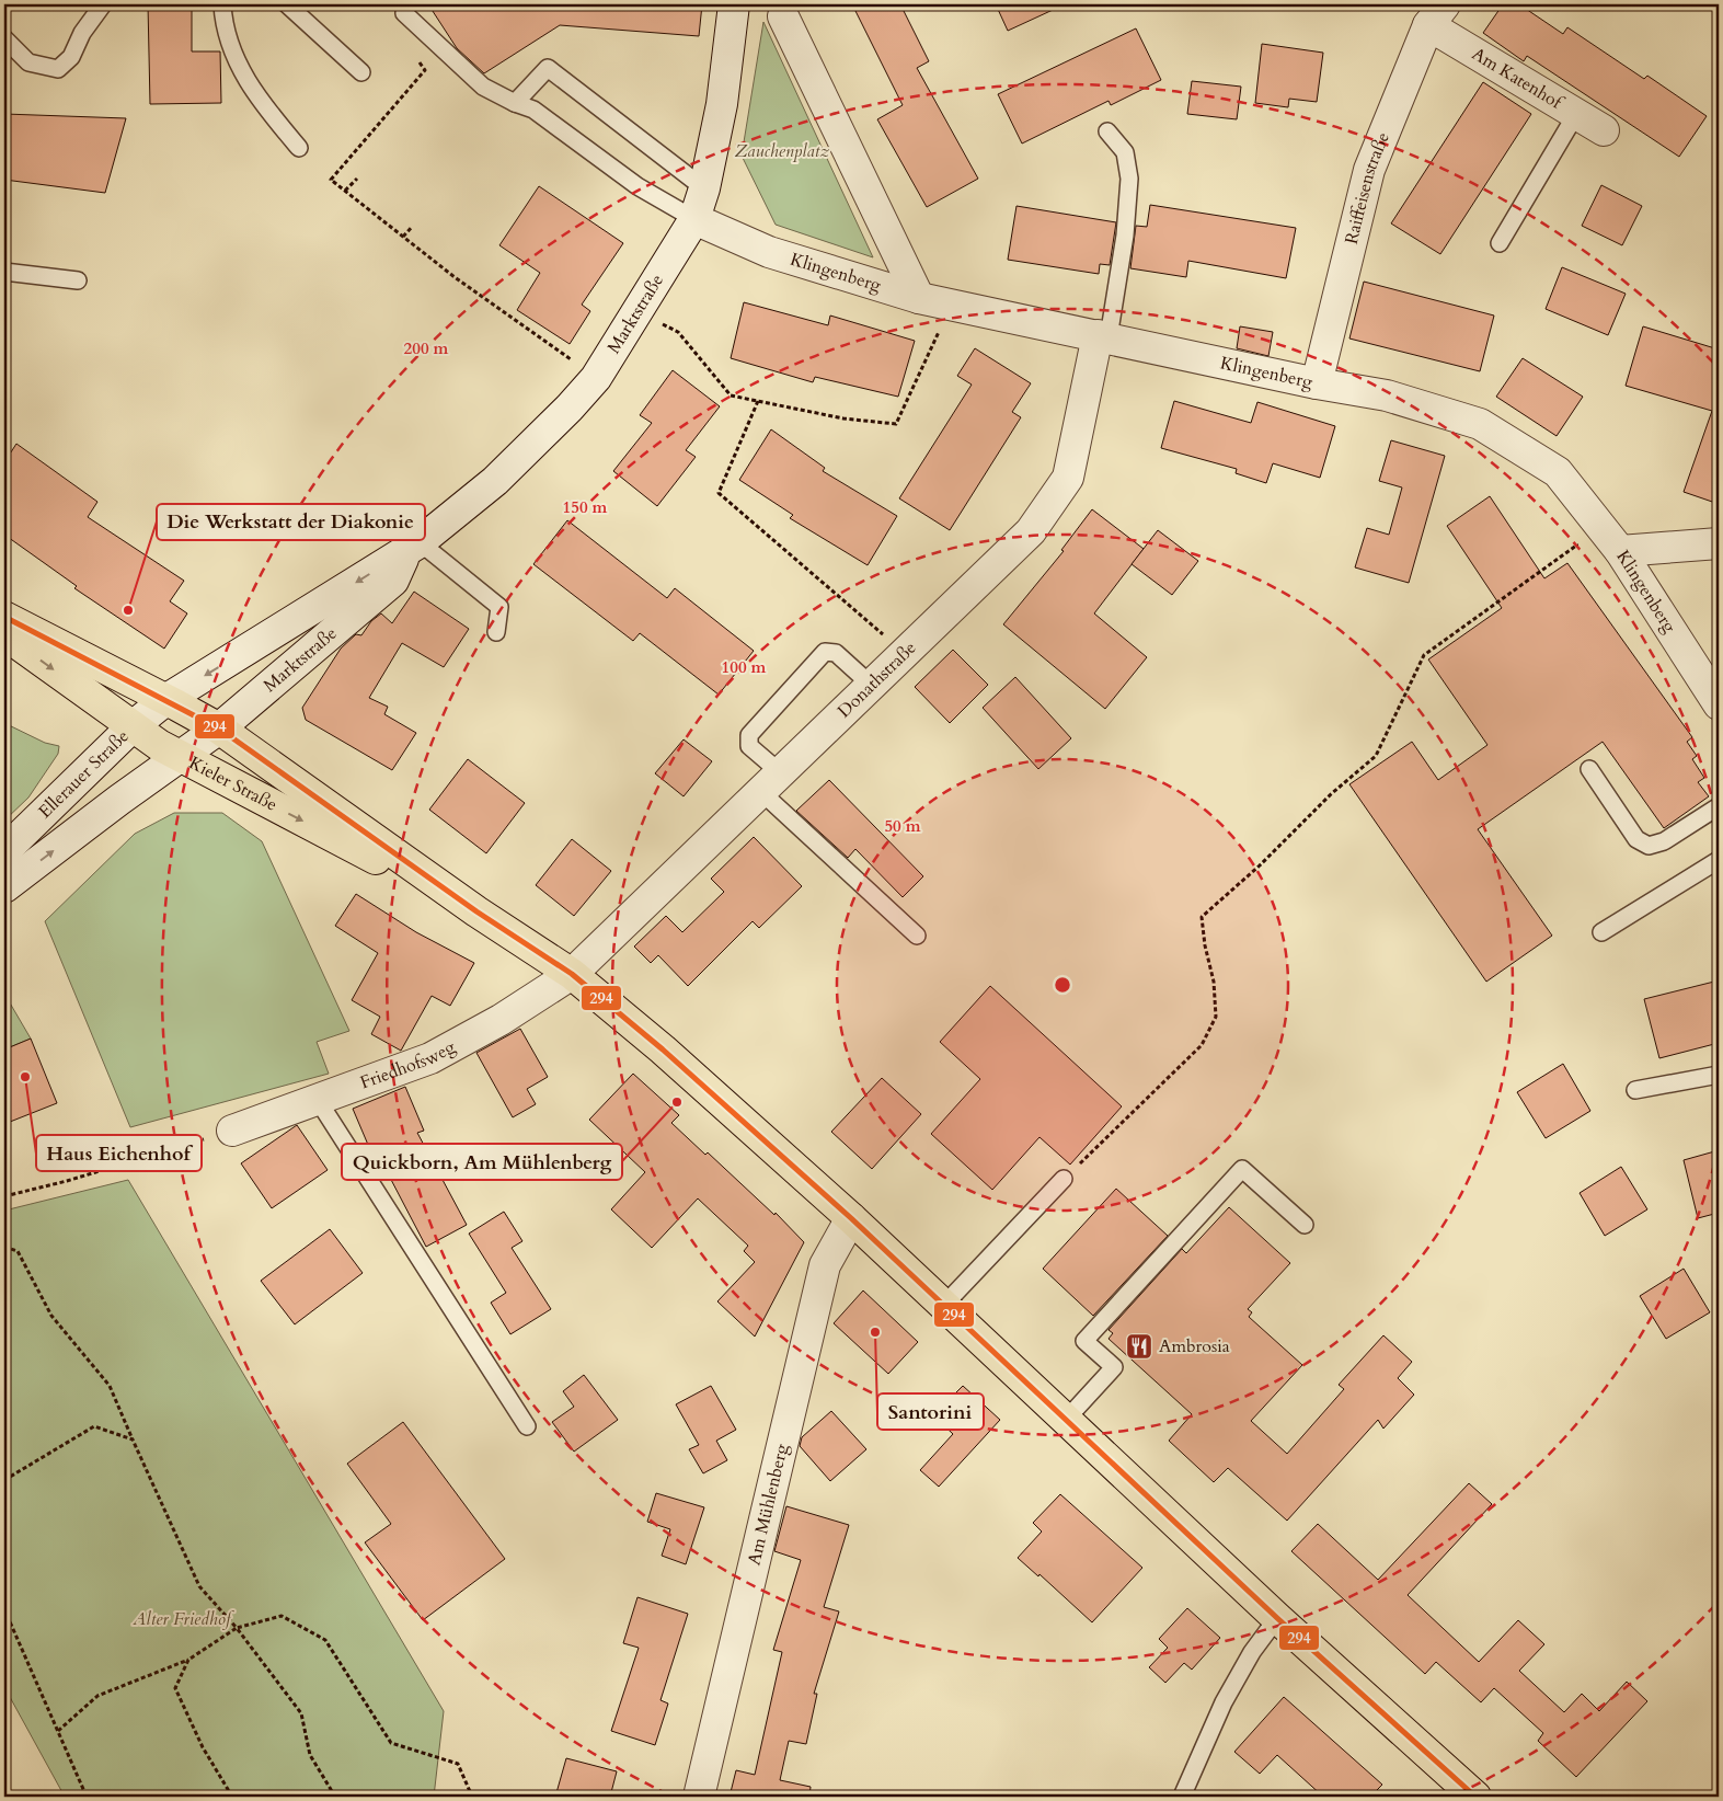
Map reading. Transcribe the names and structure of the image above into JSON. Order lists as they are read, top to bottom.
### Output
{
  "streets": {
    "main road": ["Kieler Straße"],
    "street": [
      "Am Katenhof",
      "Raiffeisenstraße",
      "Klingenberg",
      "Marktstraße",
      "Donathstraße",
      "Ellerauer Straße",
      "Friedhofsweg",
      "Am Mühlenberg"
    ]
  },
  "crossings": [
    ["Am Katenhof", "Raiffeisenstraße"],
    ["Raiffeisenstraße", "Klingenberg"],
    ["Klingenberg", "Marktstraße"],
    ["Klingenberg", "Donathstraße"],
    ["Marktstraße", "Ellerauer Straße"],
    ["Marktstraße", "Kieler Straße"],
    ["Donathstraße", "Kieler Straße"],
    ["Donathstraße", "Friedhofsweg"],
    ["Ellerauer Straße", "Kieler Straße"],
    ["Kieler Straße", "Friedhofsweg"],
    ["Kieler Straße", "Am Mühlenberg"]
  ],
  "parks": ["Zauchenplatz", "Alter Friedhof"],
  "places": {
    "other": [
      "Die Werkstatt der Diakonie",
      "Haus Eichenhof",
      "Quickborn, Am Mühlenberg",
      "Santorini"
    ],
    "restaurant": ["Ambrosia"]
  },
  "lines": ["transit line 294"],
  "rings": [
    "200 m",
    "150 m",
    "100 m",
    "50 m"
  ]
}
